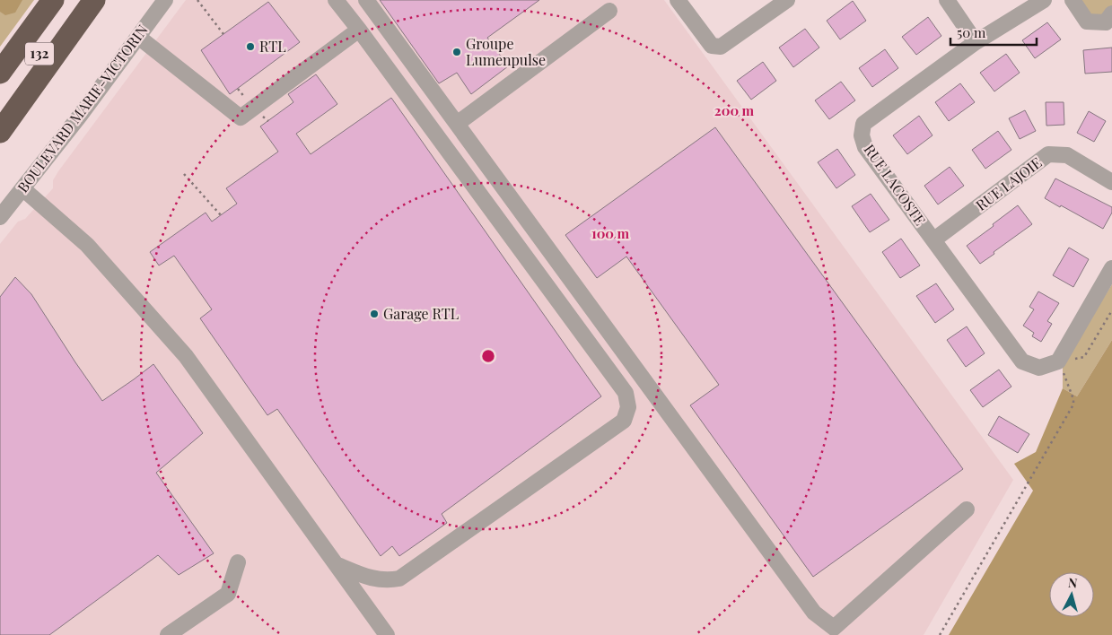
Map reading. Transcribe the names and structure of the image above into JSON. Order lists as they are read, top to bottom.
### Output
{
  "streets": {
    "highway": ["132"],
    "street": ["BOULEVARD MARIE-VICTORIN", "RUE LAJOIE", "RUE LACOSTE"]
  },
  "crossings": [
    ["RUE LAJOIE", "RUE LACOSTE"]
  ],
  "places": ["RTL", "Groupe Lumenpulse", "Garage RTL"],
  "scale_bar": "50 m",
  "north": "top",
  "rings": ["200 m", "100 m"]
}
